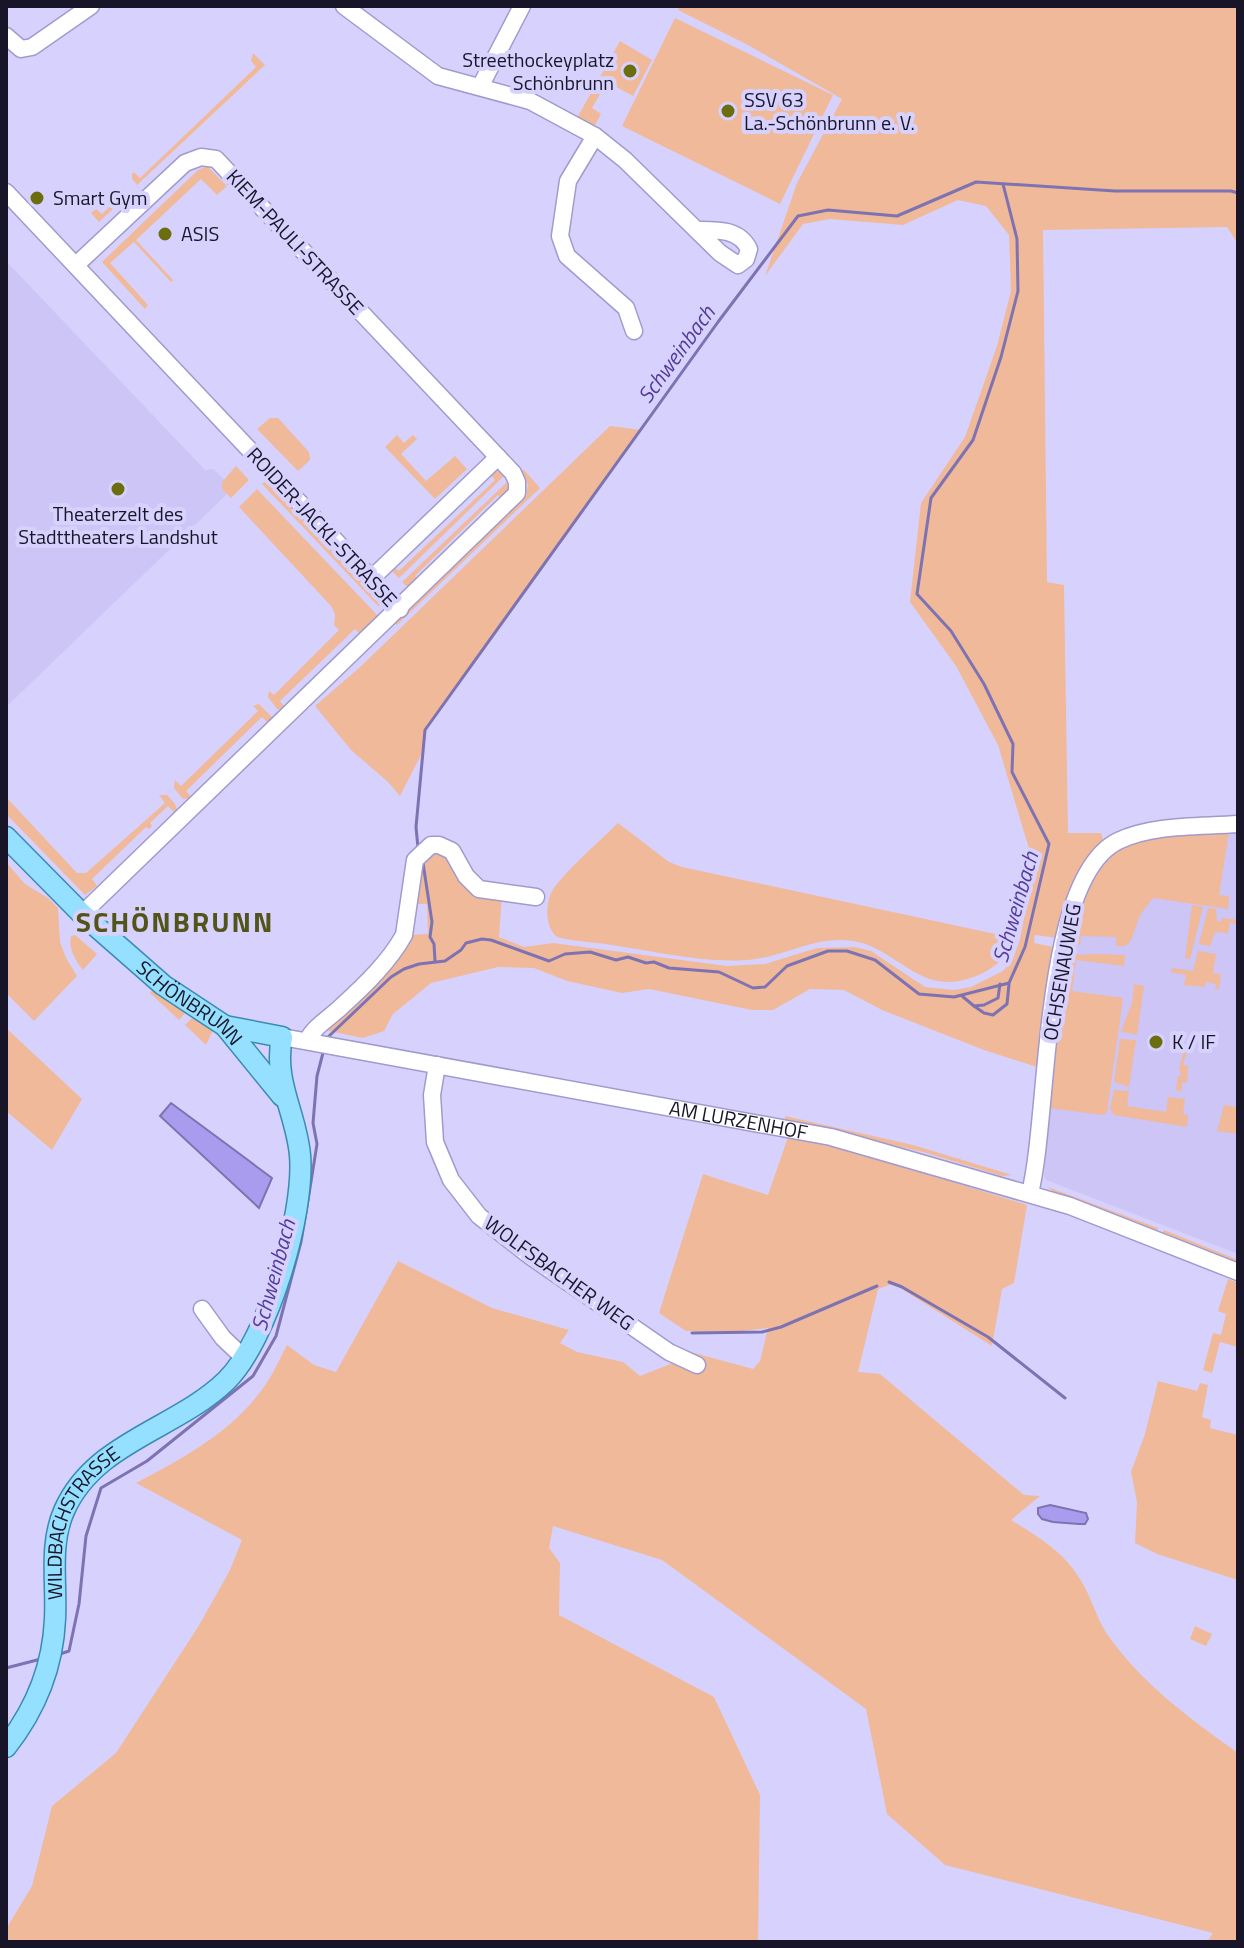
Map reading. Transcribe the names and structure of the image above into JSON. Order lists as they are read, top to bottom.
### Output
{
  "streets": {
    "main road": ["SCHÖNBRUNN", "AM LURZENHOF", "WILDBACHSTRASSE"],
    "street": [
      "KIEM-PAULI-STRASSE",
      "ROIDER-JACKL-STRASSE",
      "OCHSENAUWEG",
      "WOLFSBACHER WEG"
    ]
  },
  "crossings": [
    ["KIEM-PAULI-STRASSE", "ROIDER-JACKL-STRASSE"],
    ["ROIDER-JACKL-STRASSE", "SCHÖNBRUNN"],
    ["OCHSENAUWEG", "AM LURZENHOF"],
    ["SCHÖNBRUNN", "AM LURZENHOF"],
    ["SCHÖNBRUNN", "WILDBACHSTRASSE"],
    ["AM LURZENHOF", "WOLFSBACHER WEG"]
  ],
  "districts": ["SCHÖNBRUNN"],
  "water": ["Schweinbach"],
  "places": [
    "Streethockeyplatz Schönbrunn",
    "SSV 63 La.-Schönbrunn e. V.",
    "Smart Gym",
    "ASIS",
    "Theaterzelt des Stadttheaters Landshut",
    "K / IF"
  ]
}
